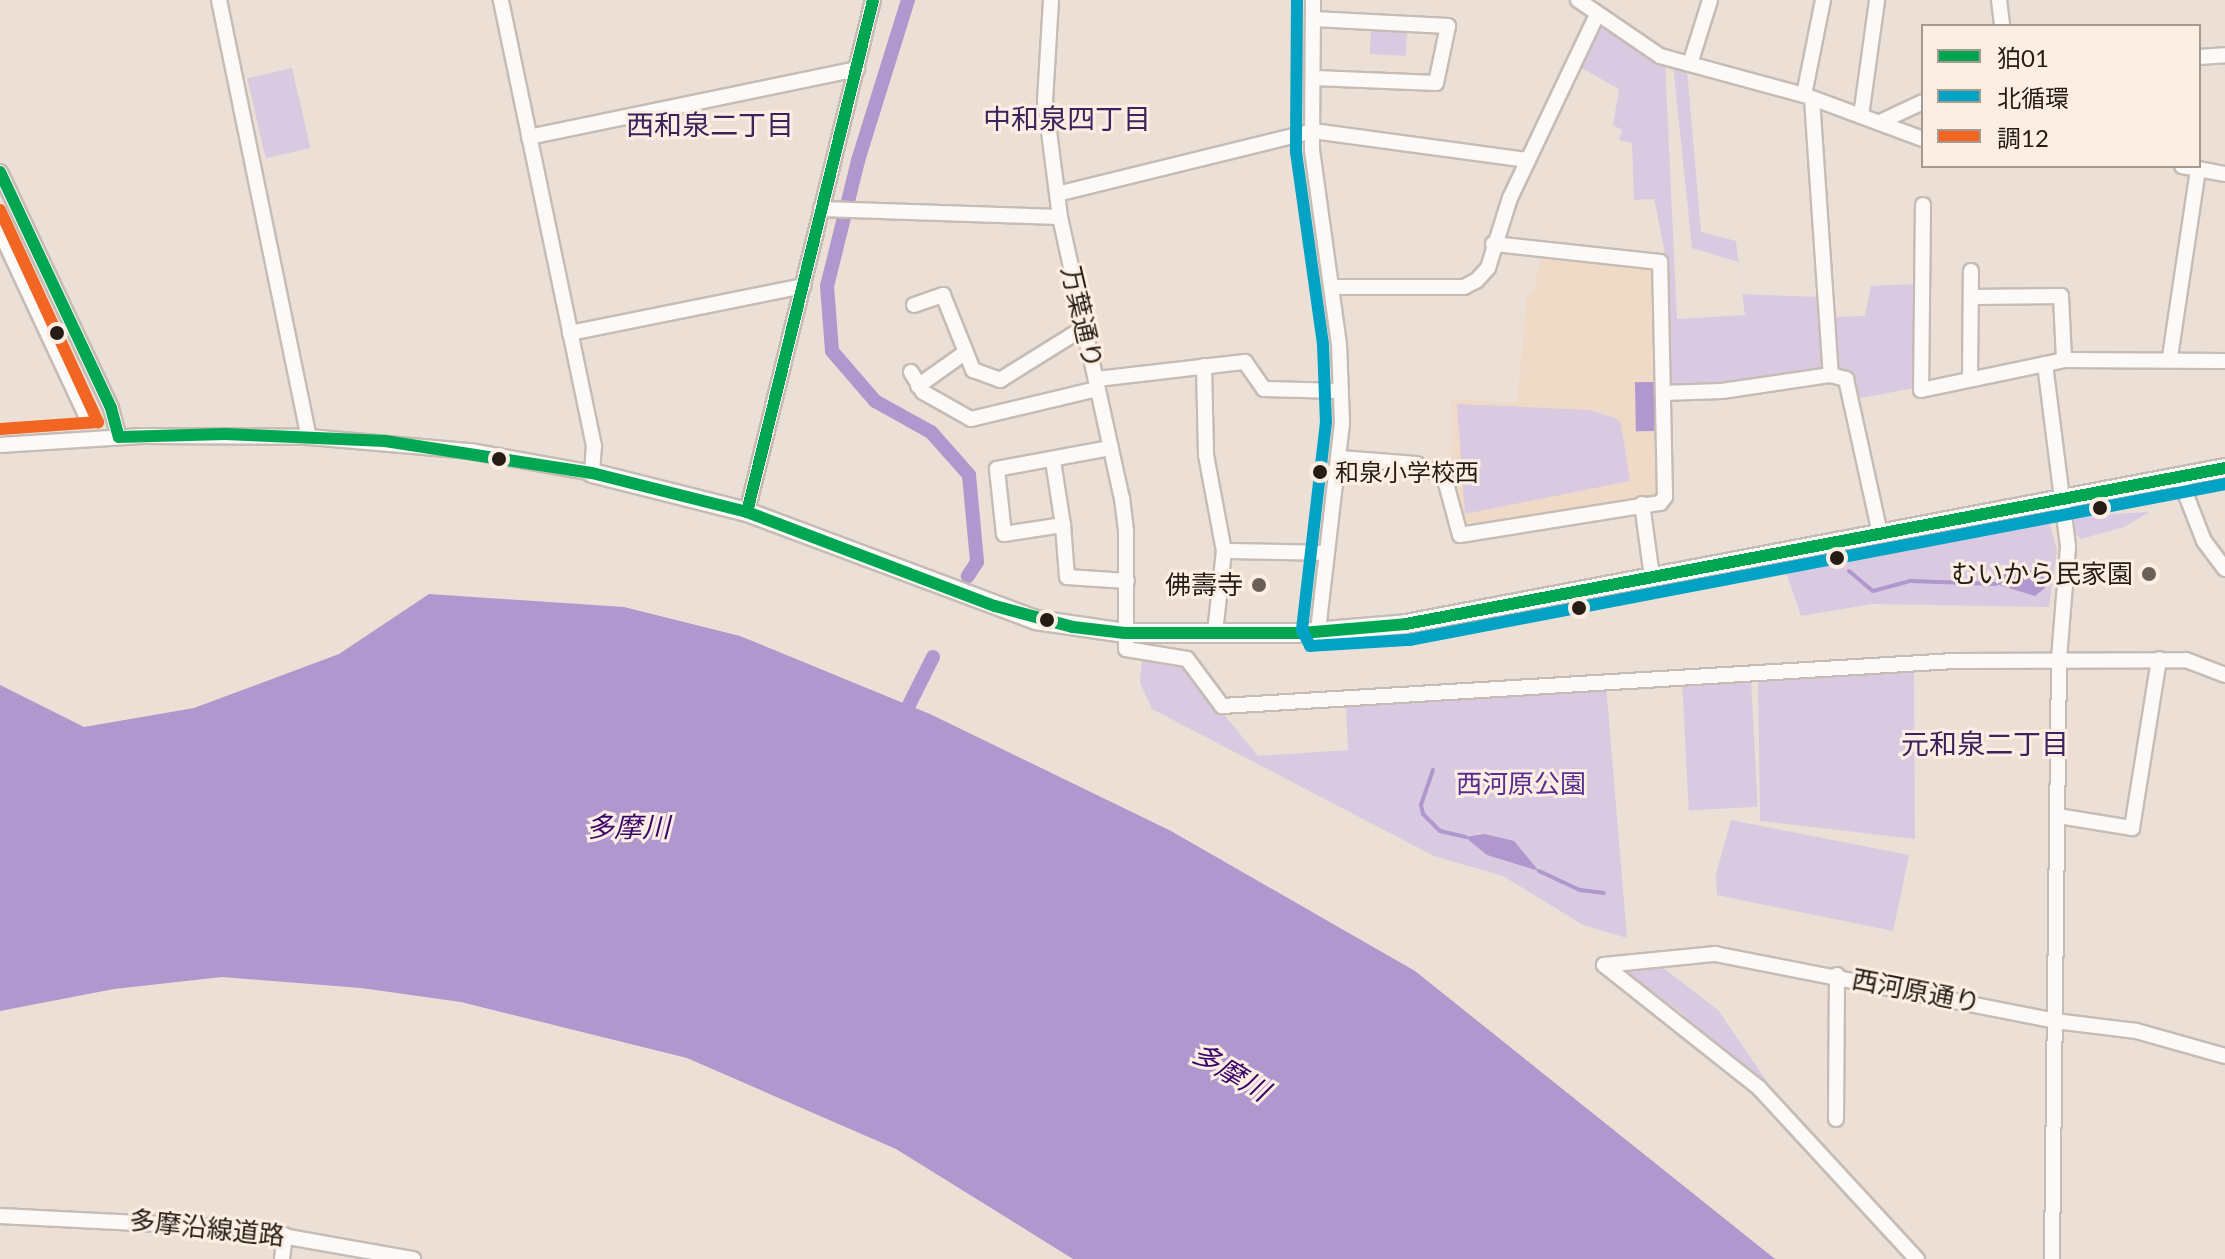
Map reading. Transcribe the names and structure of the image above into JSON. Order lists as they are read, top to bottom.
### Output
{
  "streets": {
    "street": ["万葉通り", "西河原通り", "多摩沿線道路"]
  },
  "districts": ["中和泉四丁目", "西和泉二丁目", "元和泉二丁目"],
  "water": ["多摩川"],
  "parks": ["西河原公園"],
  "places": ["和泉小学校西", "むいから民家園", "佛壽寺"],
  "lines": ["transit line 狛01", "transit line 北循環", "transit line 調12"],
  "legend": ["狛01", "北循環", "調12"]
}
